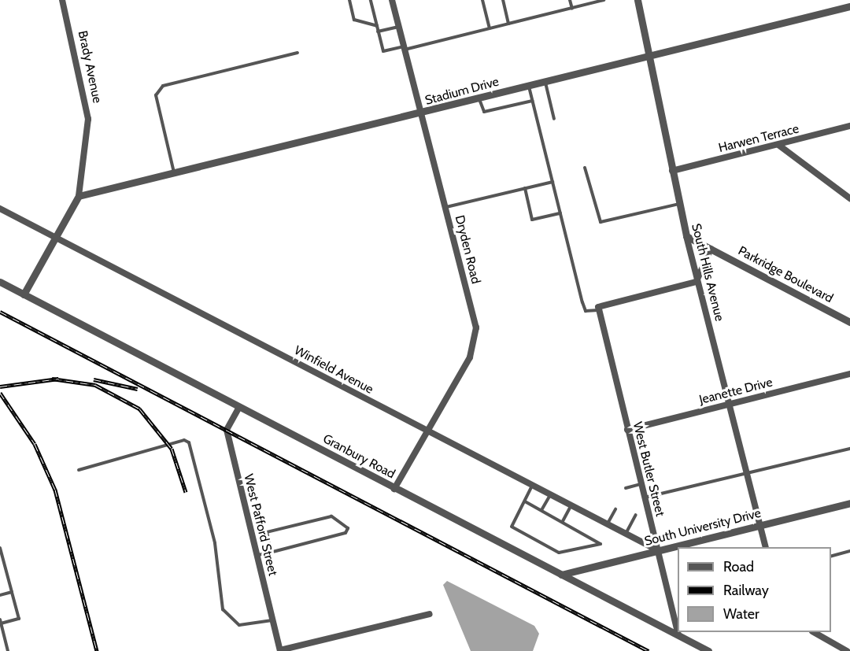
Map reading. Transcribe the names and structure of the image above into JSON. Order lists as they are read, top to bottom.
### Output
{
  "streets": {
    "street": [
      "Brady Avenue",
      "Stadium Drive",
      "Harwen Terrace",
      "Dryden Road",
      "South Hills Avenue",
      "Parkridge Boulevard",
      "Winfield Avenue",
      "Jeanette Drive",
      "Granbury Road",
      "West Butler Street",
      "West Pafford Street",
      "South University Drive"
    ]
  },
  "crossings": [
    ["Brady Avenue", "Stadium Drive"],
    ["Brady Avenue", "Winfield Avenue"],
    ["Brady Avenue", "Granbury Road"],
    ["Stadium Drive", "Dryden Road"],
    ["Stadium Drive", "South Hills Avenue"],
    ["Harwen Terrace", "South Hills Avenue"],
    ["Dryden Road", "Winfield Avenue"],
    ["Dryden Road", "Granbury Road"],
    ["South Hills Avenue", "Parkridge Boulevard"],
    ["South Hills Avenue", "Jeanette Drive"],
    ["South Hills Avenue", "South University Drive"],
    ["Winfield Avenue", "West Butler Street"],
    ["Winfield Avenue", "South University Drive"],
    ["Jeanette Drive", "West Butler Street"],
    ["Granbury Road", "West Butler Street"],
    ["Granbury Road", "West Pafford Street"],
    ["Granbury Road", "South University Drive"],
    ["West Butler Street", "South University Drive"]
  ],
  "legend": ["Road", "Railway", "Water"]
}
